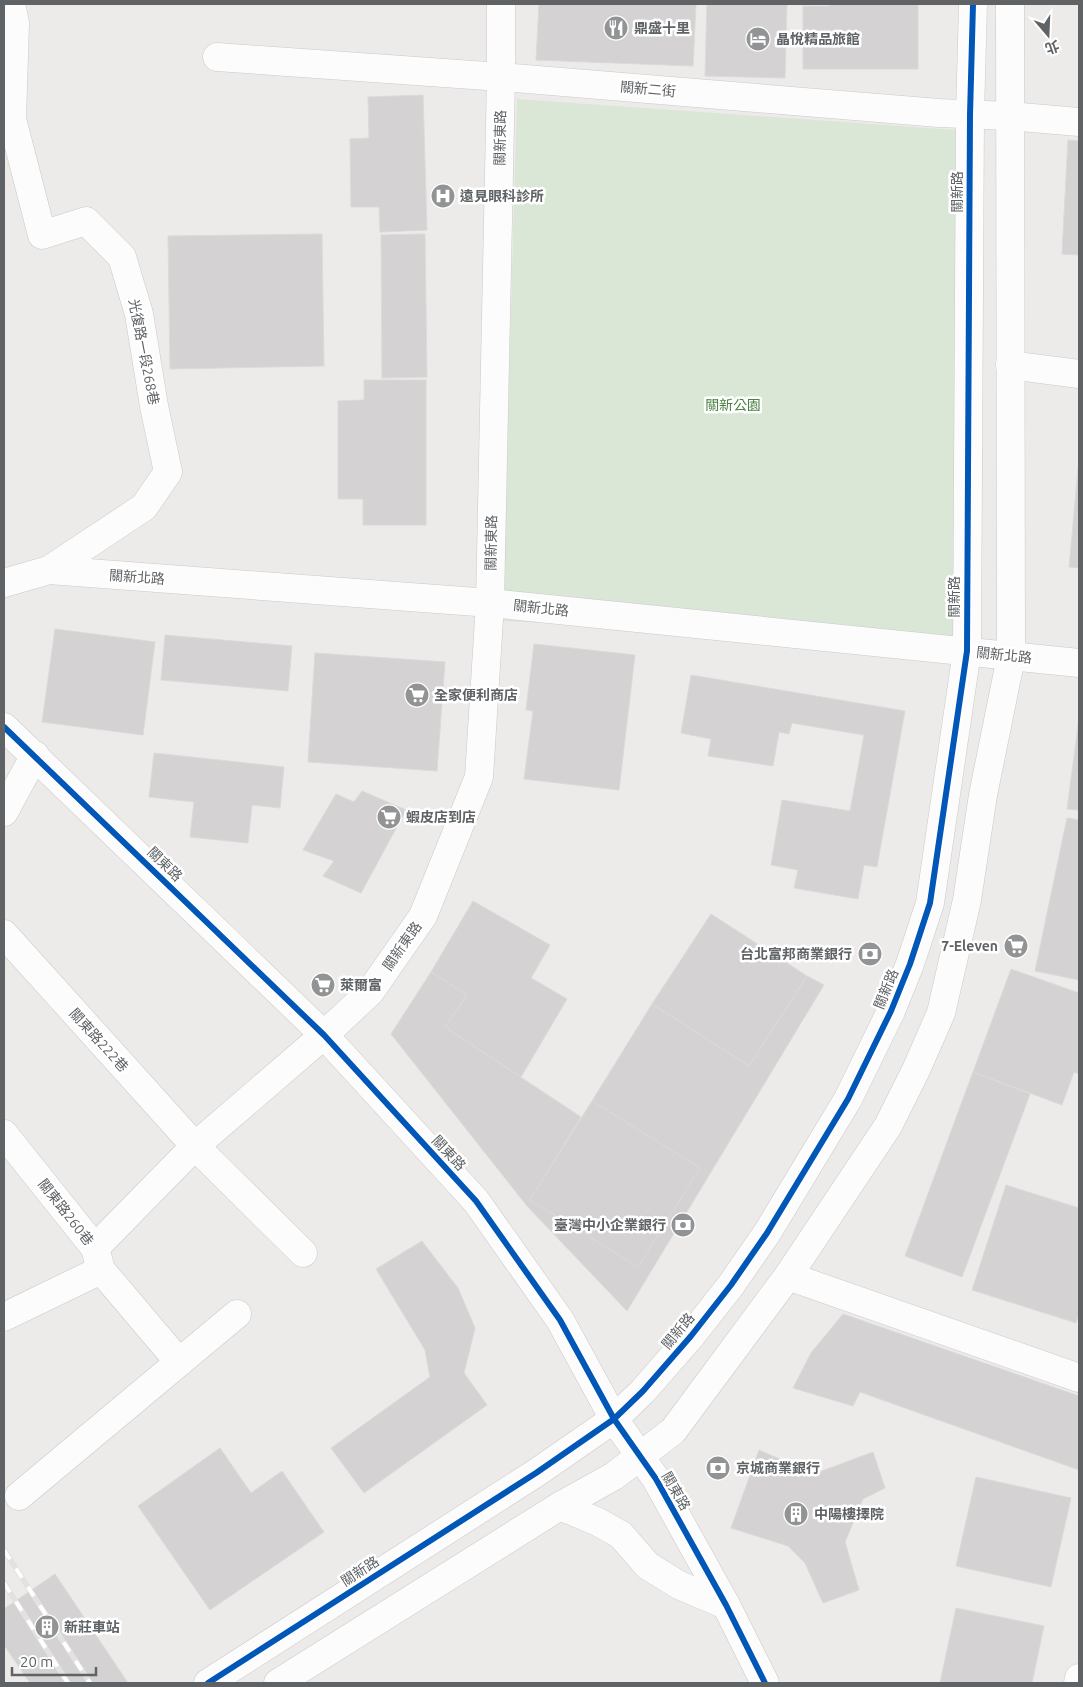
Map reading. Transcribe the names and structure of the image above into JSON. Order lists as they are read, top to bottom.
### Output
{
  "streets": {
    "street": [
      "關新二街",
      "關新東路",
      "關新路",
      "光復路一段268巷",
      "關新北路",
      "關東路",
      "關東路222巷",
      "關東路260巷"
    ]
  },
  "crossings": [
    ["關新二街", "關新東路"],
    ["關新二街", "關新路"],
    ["關新東路", "關新北路"],
    ["關新東路", "關東路"],
    ["關新東路", "關東路222巷"],
    ["關新東路", "關東路260巷"],
    ["關新路", "關新北路"],
    ["關新路", "關東路"],
    ["光復路一段268巷", "關新北路"]
  ],
  "parks": ["關新公園"],
  "places": {
    "restaurant": ["鼎盛十里"],
    "hotel": ["晶悅精品旅館"],
    "hospital": ["遠見眼科診所"],
    "supermarket": [
      "全家便利商店",
      "蝦皮店到店",
      "7-Eleven",
      "萊爾富"
    ],
    "bank": ["台北富邦商業銀行", "臺灣中小企業銀行", "京城商業銀行"],
    "building": ["中陽樓擇院", "新莊車站"]
  },
  "scale_bar": "20 m",
  "north": "bottom"
}
